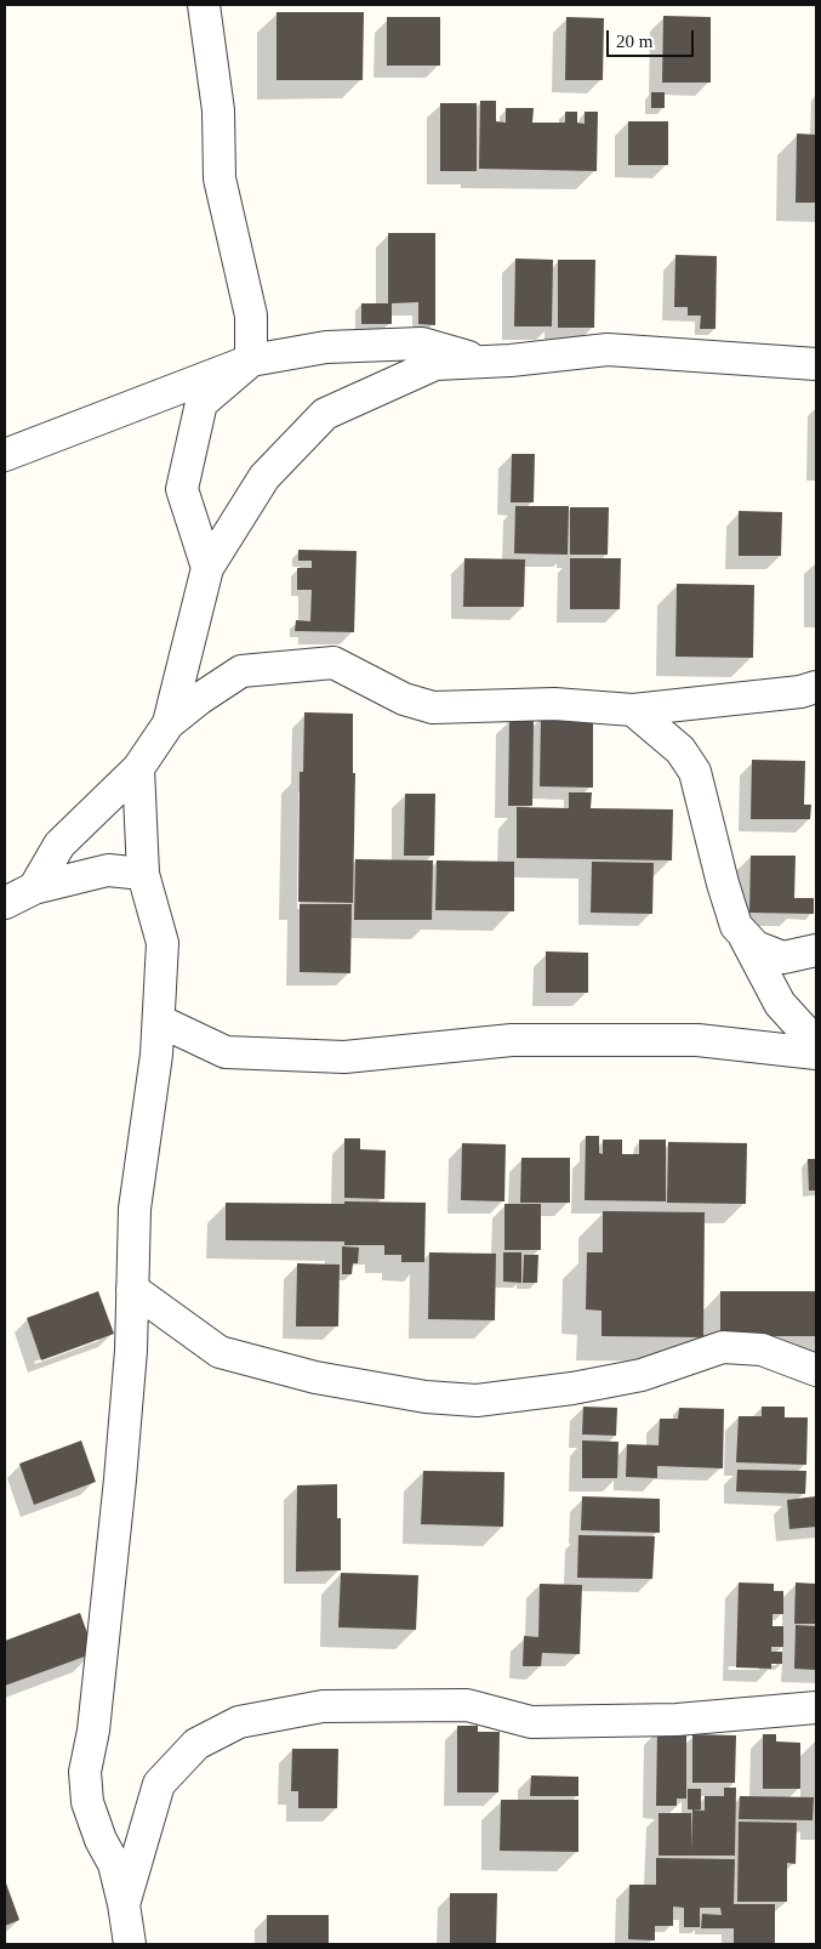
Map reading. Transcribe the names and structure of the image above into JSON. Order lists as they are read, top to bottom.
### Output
{
  "scale_bar": "20 m"
}
